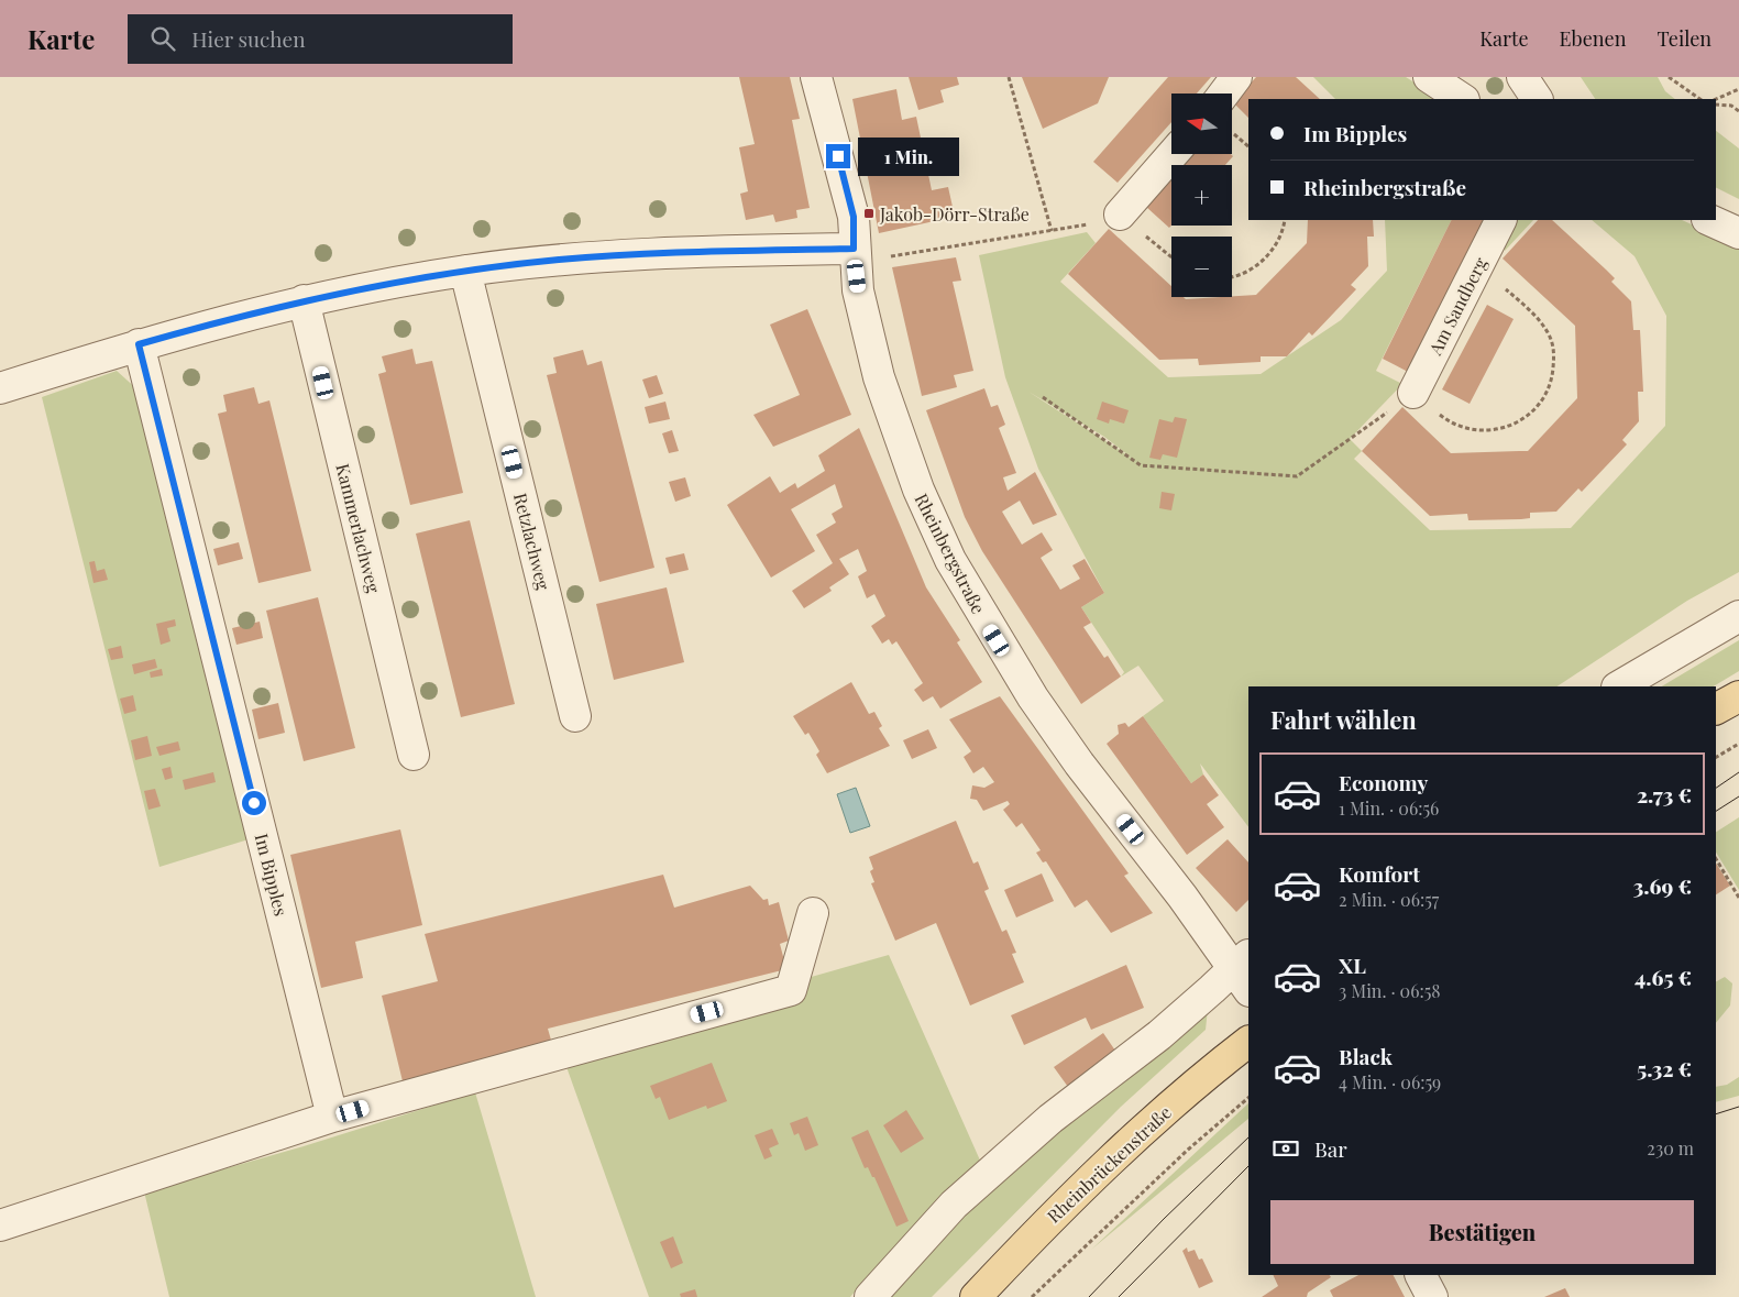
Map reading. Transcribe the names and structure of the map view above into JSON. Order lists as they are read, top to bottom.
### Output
{
  "streets": {
    "main road": ["Rheinbrückenstraße"],
    "street": [
      "Am Sandberg",
      "Kammerlachweg",
      "Retzlachweg",
      "Rheinbergstraße",
      "Im Bipples"
    ]
  },
  "places": {
    "transit": ["Jakob-Dörr-Straße"]
  },
  "north": "left",
  "page": {
    "header": "Karte",
    "search": "Hier suchen",
    "nav": ["Karte", "Ebenen", "Teilen"],
    "map_buttons": ["+", "−"],
    "banner": ["Im Bipples", "Rheinbergstraße"],
    "bubble": "1 Min.",
    "heading": "Fahrt wählen",
    "list": [
      {
        "name": "Economy",
        "note": "1 Min. · 06:56",
        "value": "2.73 €"
      },
      {
        "name": "Komfort",
        "note": "2 Min. · 06:57",
        "value": "3.69 €"
      },
      {
        "name": "XL",
        "note": "3 Min. · 06:58",
        "value": "4.65 €"
      },
      {
        "name": "Black",
        "note": "4 Min. · 06:59",
        "value": "5.32 €"
      }
    ],
    "pay": ["Bar", "230 m"],
    "buttons": "Bestätigen"
  }
}
